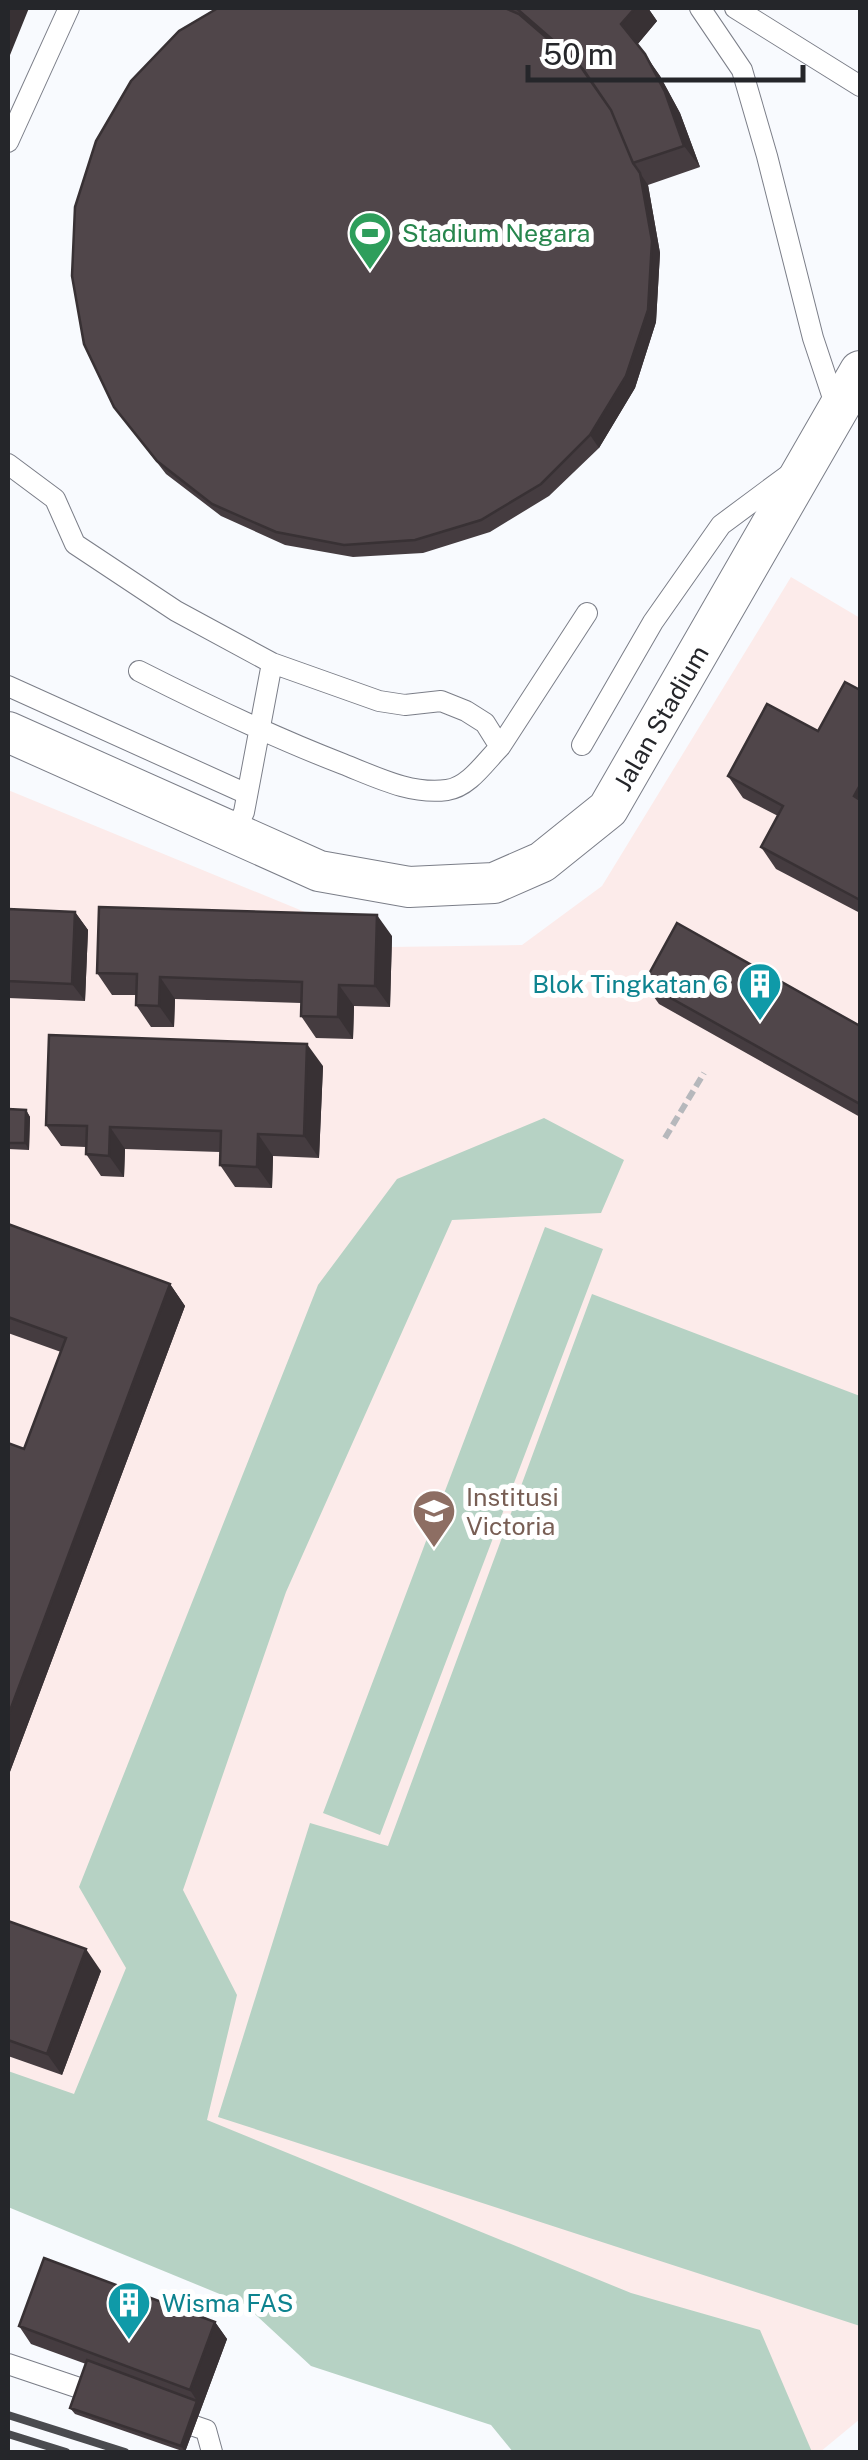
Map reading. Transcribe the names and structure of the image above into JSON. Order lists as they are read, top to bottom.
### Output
{
  "streets": {
    "street": ["Jalan Stadium"]
  },
  "places": {
    "sports": ["Stadium Negara"],
    "building": ["Blok Tingkatan 6", "Wisma FAS"],
    "school or university": ["Institusi Victoria"]
  },
  "scale_bar": "50 m"
}
